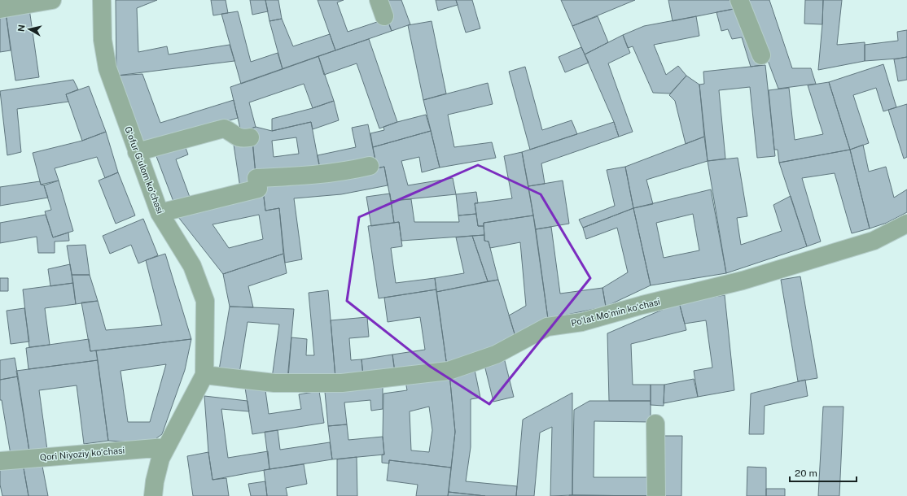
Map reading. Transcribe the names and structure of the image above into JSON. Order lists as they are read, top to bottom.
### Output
{
  "streets": {
    "street": ["Gʻofur Gʻulom koʻchasi", "Poʻlat Moʻmin koʻchasi", "Qori Niyoziy koʻchasi"]
  },
  "crossings": [
    ["Gʻofur Gʻulom koʻchasi", "Poʻlat Moʻmin koʻchasi"],
    ["Gʻofur Gʻulom koʻchasi", "Qori Niyoziy koʻchasi"]
  ],
  "scale_bar": "20 m",
  "north": "left"
}
